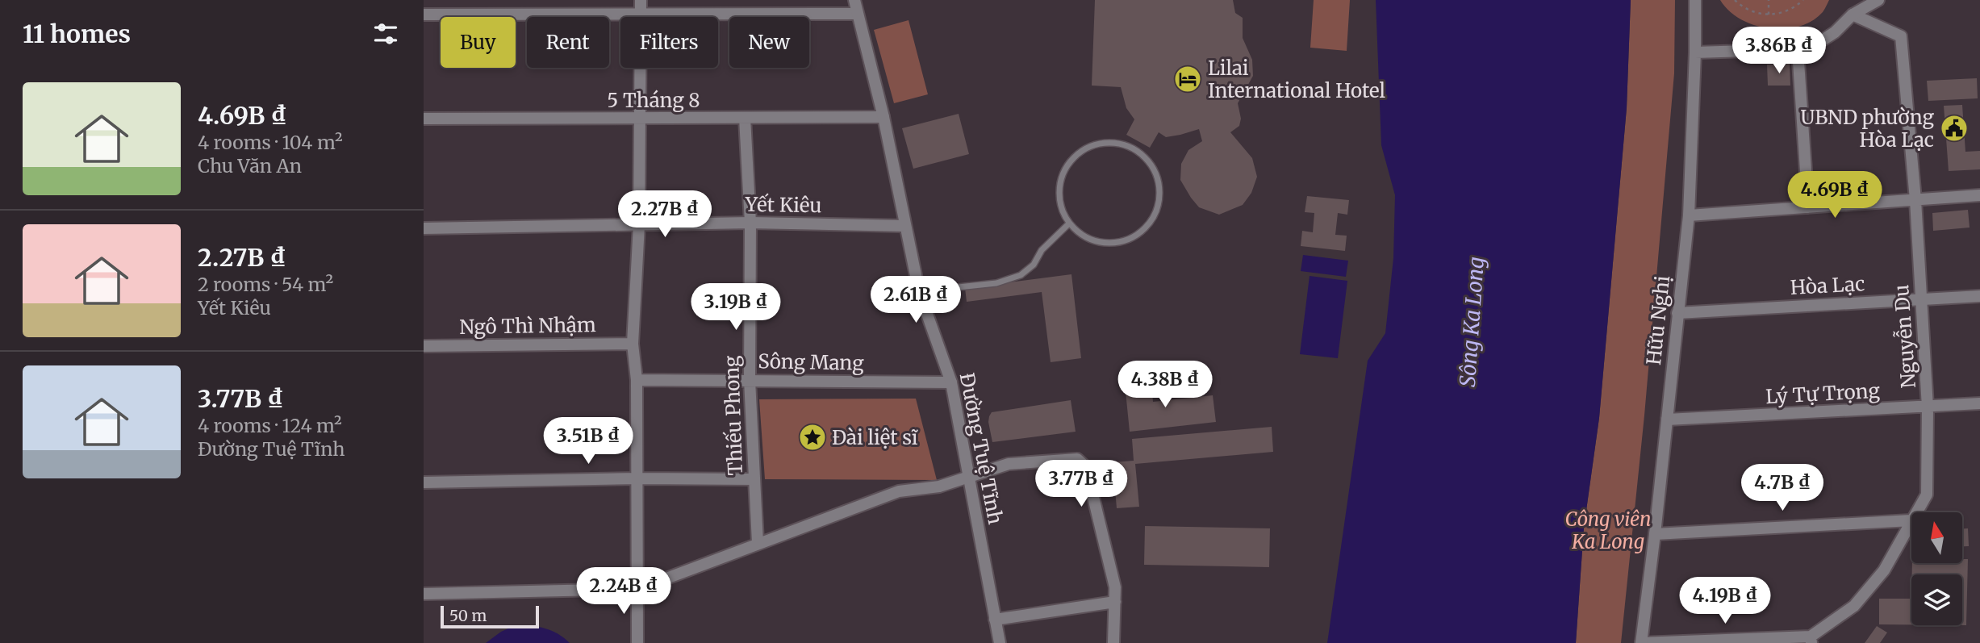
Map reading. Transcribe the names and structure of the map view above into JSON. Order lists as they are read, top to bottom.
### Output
{
  "streets": {
    "street": [
      "5 Tháng 8",
      "Yết Kiêu",
      "Hòa Lạc",
      "Hữu Nghị",
      "Ngô Thì Nhậm",
      "Nguyễn Du",
      "Sông Mang",
      "Lý Tự Trọng",
      "Thiếu Phong",
      "Đường Tuệ Tĩnh"
    ]
  },
  "crossings": [
    ["5 Tháng 8", "Thiếu Phong"],
    ["5 Tháng 8", "Đường Tuệ Tĩnh"],
    ["Yết Kiêu", "Thiếu Phong"],
    ["Yết Kiêu", "Đường Tuệ Tĩnh"],
    ["Hòa Lạc", "Hữu Nghị"],
    ["Hòa Lạc", "Nguyễn Du"],
    ["Hữu Nghị", "Lý Tự Trọng"],
    ["Nguyễn Du", "Lý Tự Trọng"],
    ["Sông Mang", "Thiếu Phong"],
    ["Sông Mang", "Đường Tuệ Tĩnh"]
  ],
  "water": ["Sông Ka Long"],
  "parks": ["Công viên Ka Long"],
  "places": {
    "hotel": ["Lilai International Hotel"],
    "public building": ["UBND phường Hòa Lạc"],
    "place": ["Đài liệt sĩ"]
  },
  "scale_bar": "50 m",
  "north": "top",
  "page": {
    "heading": "11 homes",
    "chip": [
      "Buy",
      "Rent",
      "Filters",
      "New"
    ],
    "price": [
      "3.86B ₫",
      "4.69B ₫",
      "2.27B ₫",
      "2.61B ₫",
      "3.19B ₫",
      "4.38B ₫",
      "3.51B ₫",
      "3.77B ₫",
      "4.7B ₫",
      "2.24B ₫",
      "4.19B ₫"
    ],
    "list": [
      {
        "name": "4.69B ₫",
        "note": "4 rooms · 104 m² · Chu Văn An"
      },
      {
        "name": "2.27B ₫",
        "note": "2 rooms · 54 m² · Yết Kiêu"
      },
      {
        "name": "3.77B ₫",
        "note": "4 rooms · 124 m² · Đường Tuệ Tĩnh"
      }
    ],
    "scale": "50 m"
  }
}
